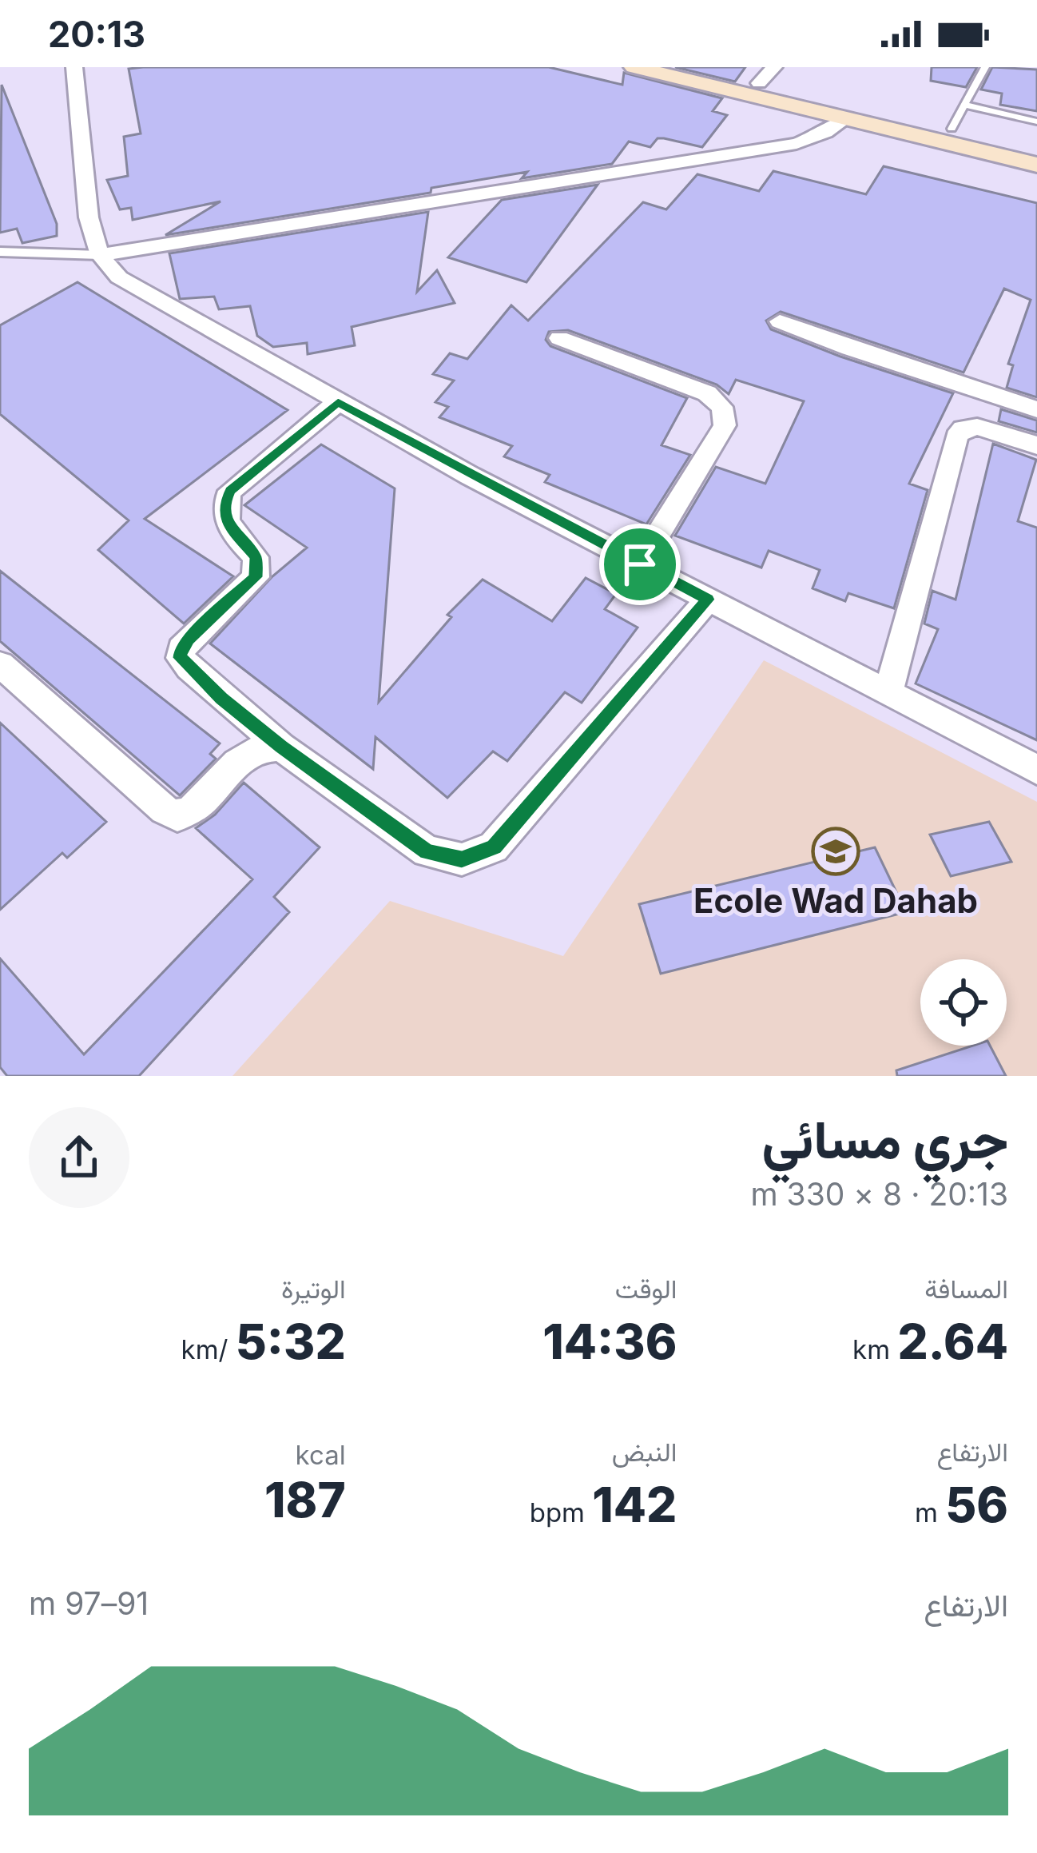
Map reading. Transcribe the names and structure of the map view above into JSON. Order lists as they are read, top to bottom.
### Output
{
  "places": {
    "school or university": ["Ecole Wad Dahab"]
  },
  "page": {
    "status": "20:13",
    "heading": ["جري مسائي", "20:13 · 8 × 330 m"],
    "stats": [
      ["المسافة", "2.64 km"],
      ["الوقت", "14:36"],
      ["الوتيرة", "5:32 /km"],
      ["الارتفاع", "56 m"],
      ["النبض", "142 bpm"],
      ["kcal", "187"]
    ],
    "chart": ["الارتفاع", "91–97 m"]
  }
}
